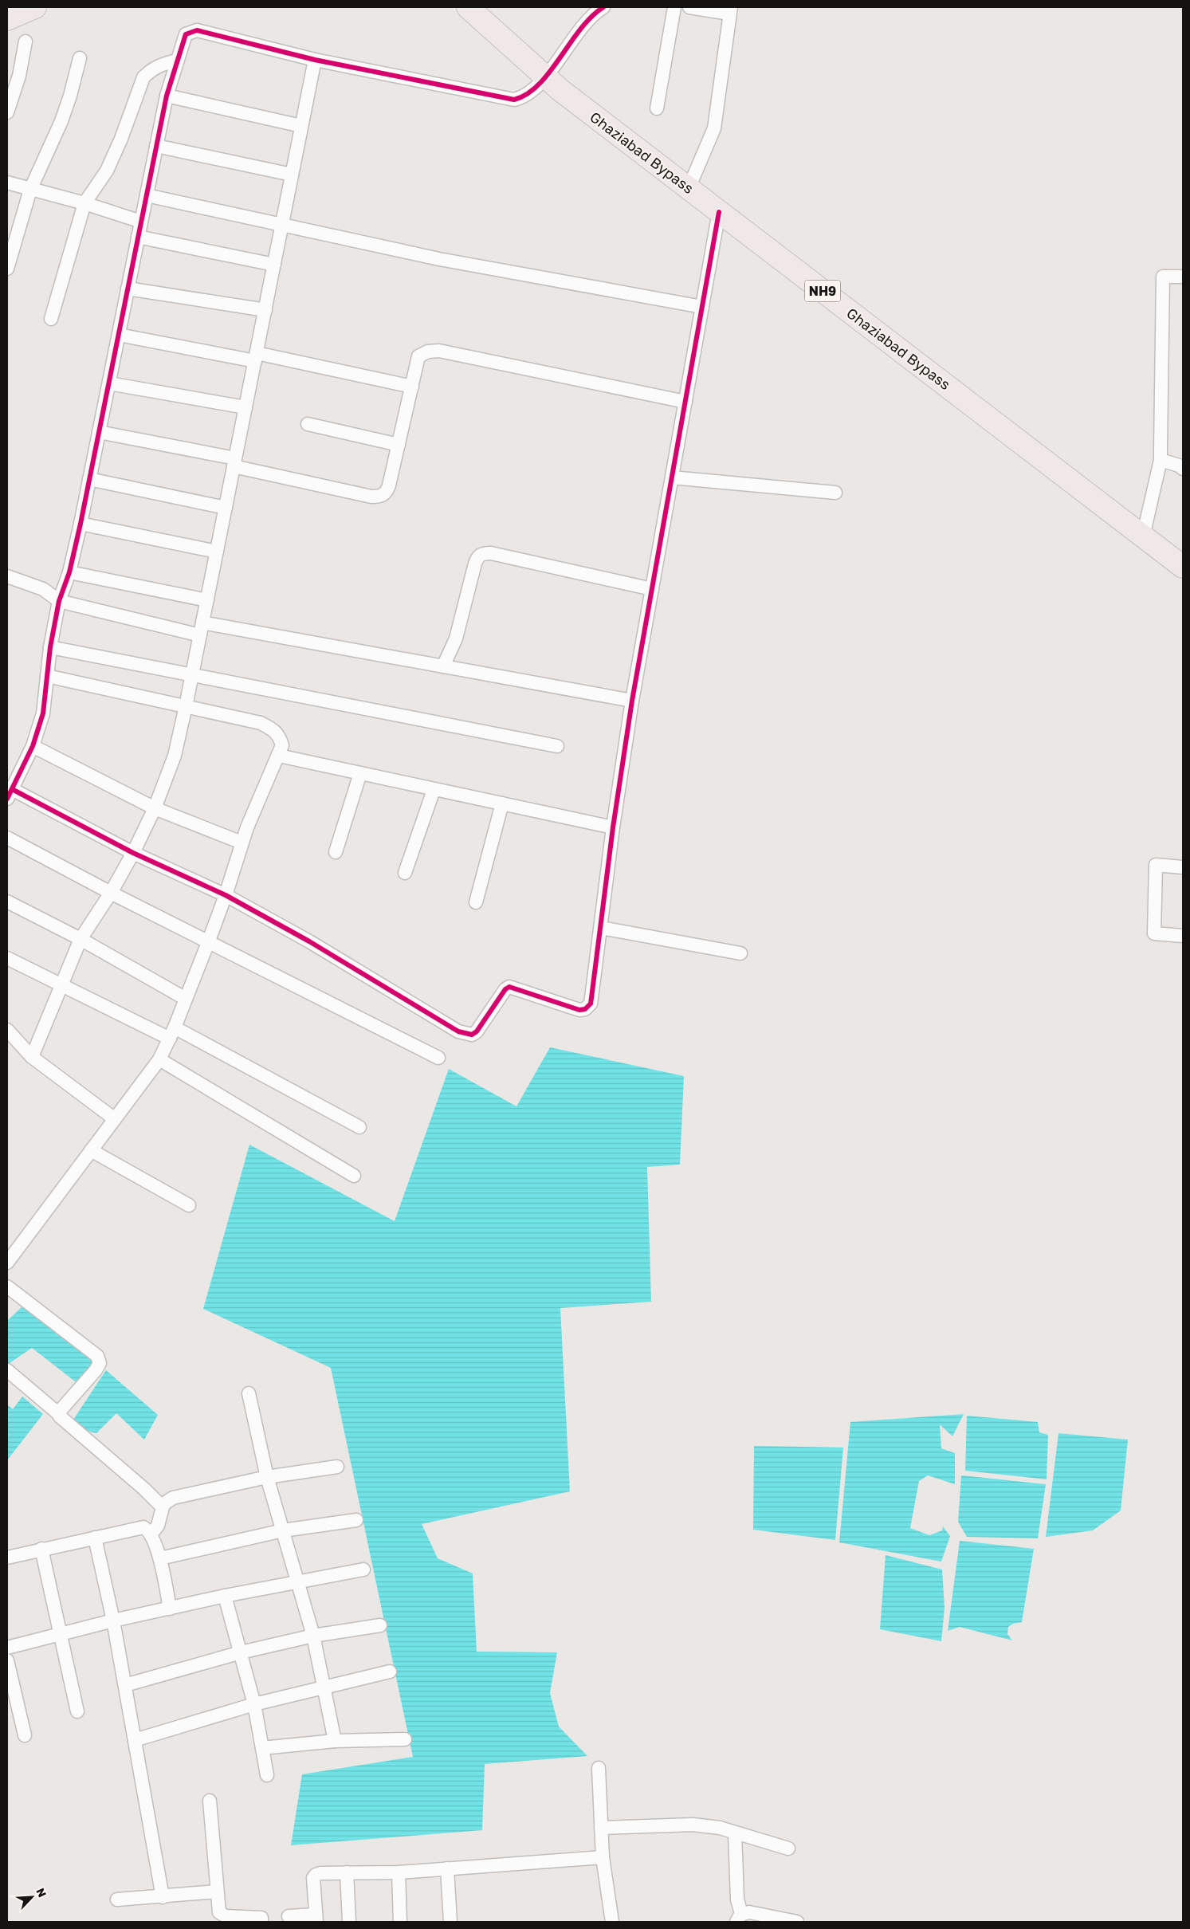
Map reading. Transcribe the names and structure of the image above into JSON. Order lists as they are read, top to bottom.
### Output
{
  "streets": {
    "highway": ["Ghaziabad Bypass", "NH9"]
  },
  "north": "top right"
}
